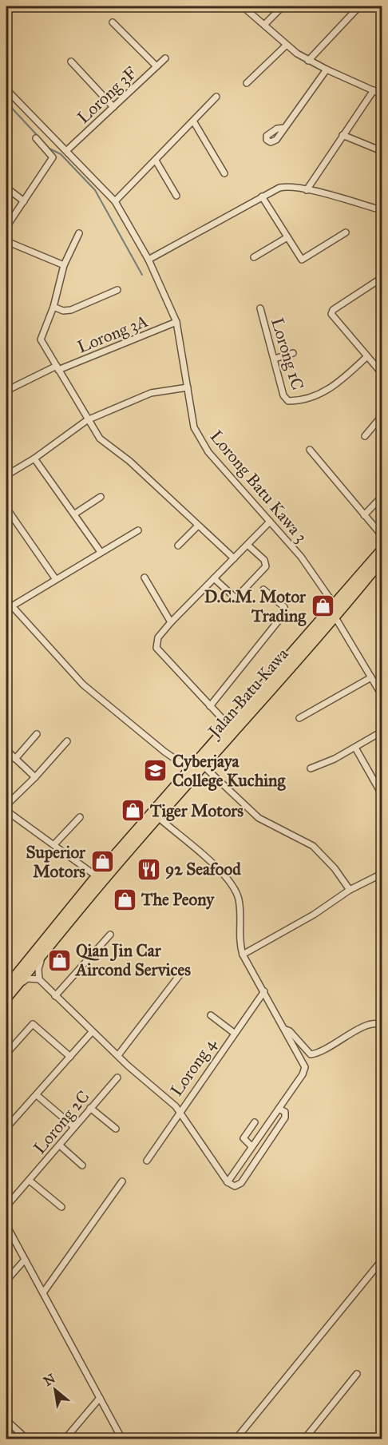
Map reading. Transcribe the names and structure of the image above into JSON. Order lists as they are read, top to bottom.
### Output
{
  "streets": {
    "highway": ["Jalan Batu Kawa"],
    "street": [
      "Lorong 3F",
      "Lorong 3A",
      "Lorong 1C",
      "Lorong Batu Kawa 3",
      "Lorong 4",
      "Lorong 2C"
    ]
  },
  "crossings": [
    ["Lorong 3F", "Lorong Batu Kawa 3"],
    ["Lorong 3A", "Lorong Batu Kawa 3"],
    ["Lorong Batu Kawa 3", "Jalan Batu Kawa"]
  ],
  "places": {
    "shop": [
      "D.C.M. Motor Trading",
      "Tiger Motors",
      "Superior Motors",
      "The Peony",
      "Qian Jin Car Aircond Services"
    ],
    "school or university": ["Cyberjaya College Kuching"],
    "restaurant": ["92 Seafood"]
  },
  "north": "top left"
}
